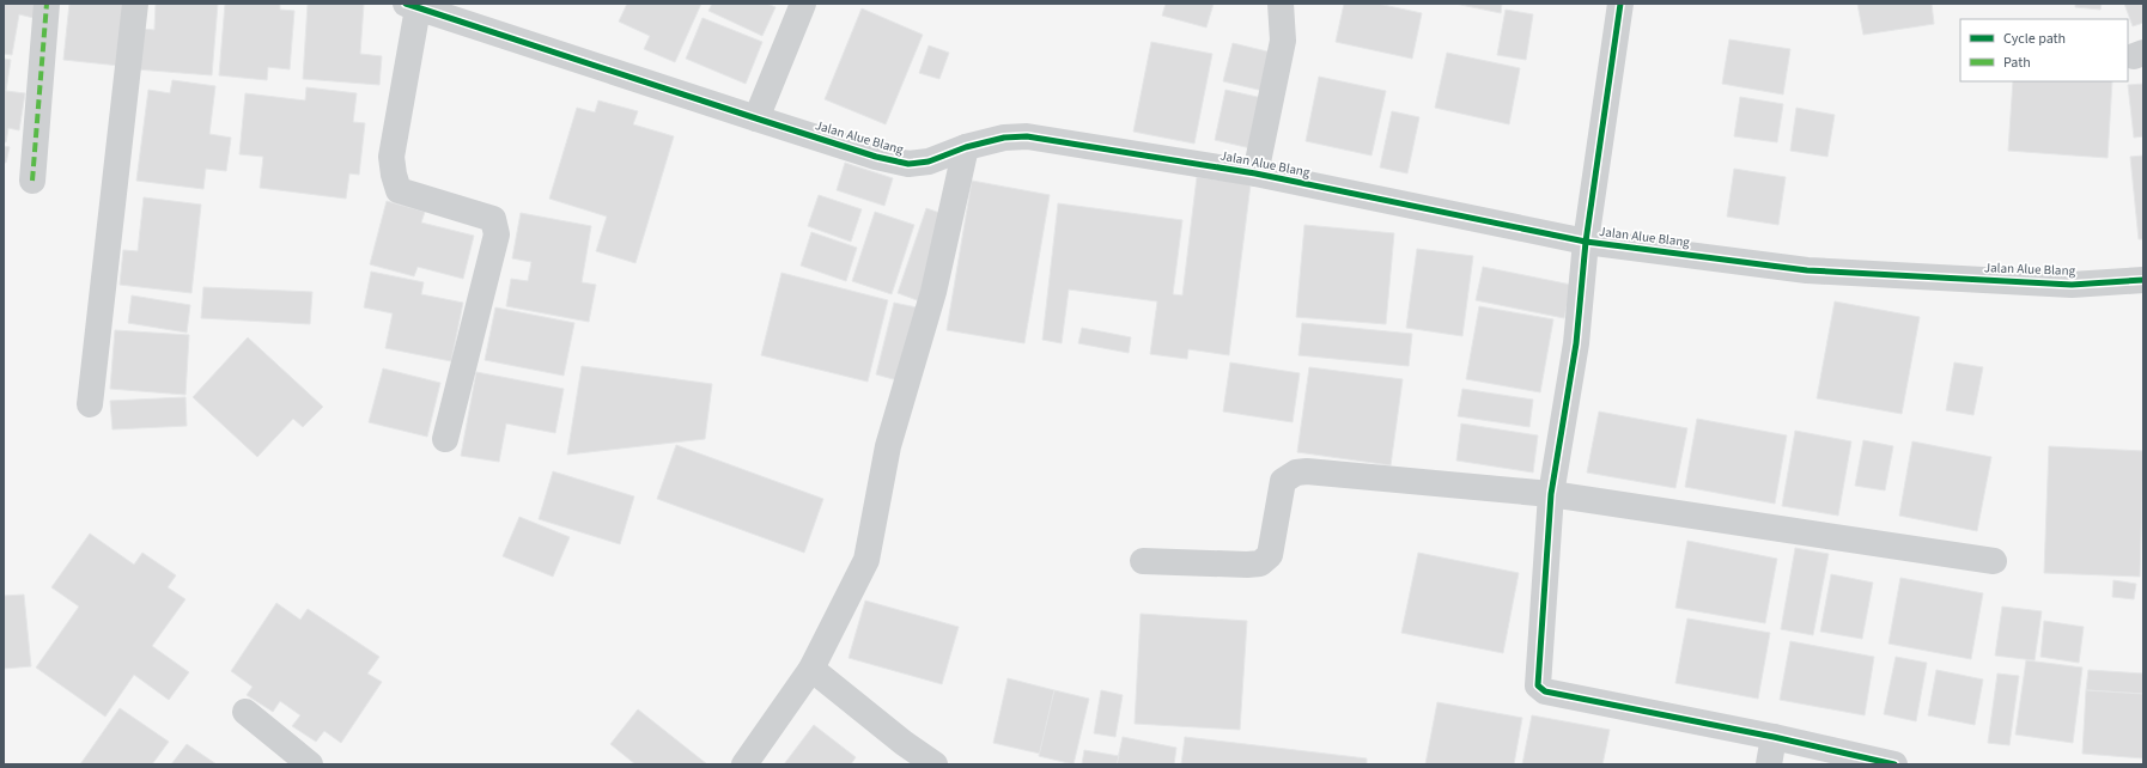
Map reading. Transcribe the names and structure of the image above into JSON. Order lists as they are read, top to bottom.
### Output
{
  "streets": {
    "street": ["Jalan Alue Blang"]
  },
  "legend": ["Cycle path", "Path"]
}
